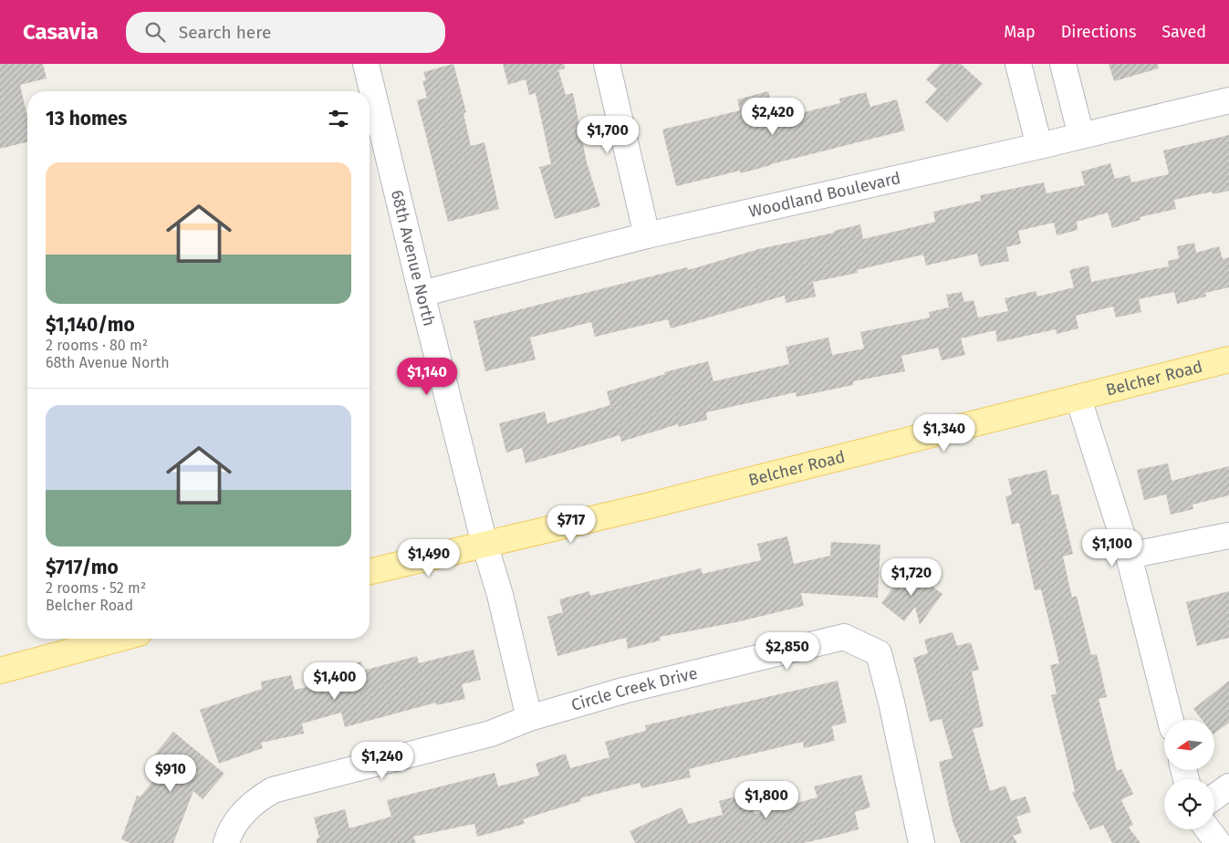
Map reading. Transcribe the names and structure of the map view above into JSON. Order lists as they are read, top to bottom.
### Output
{
  "streets": {
    "main road": ["Belcher Road"],
    "street": ["Woodland Boulevard", "68th Avenue North", "Circle Creek Drive"]
  },
  "crossings": [
    ["Woodland Boulevard", "68th Avenue North"],
    ["68th Avenue North", "Belcher Road"],
    ["68th Avenue North", "Circle Creek Drive"]
  ],
  "north": "left",
  "page": {
    "header": "Casavia",
    "search": "Search here",
    "nav": ["Map", "Directions", "Saved"],
    "heading": "13 homes",
    "price": [
      "$2,420",
      "$1,700",
      "$1,140",
      "$1,340",
      "$717",
      "$1,100",
      "$1,490",
      "$1,720",
      "$2,850",
      "$1,400",
      "$1,240",
      "$910",
      "$1,800"
    ],
    "list": [
      {
        "name": "$1,140/mo",
        "note": "2 rooms · 80 m² · 68th Avenue North"
      },
      {
        "name": "$717/mo",
        "note": "2 rooms · 52 m² · Belcher Road"
      }
    ]
  }
}
